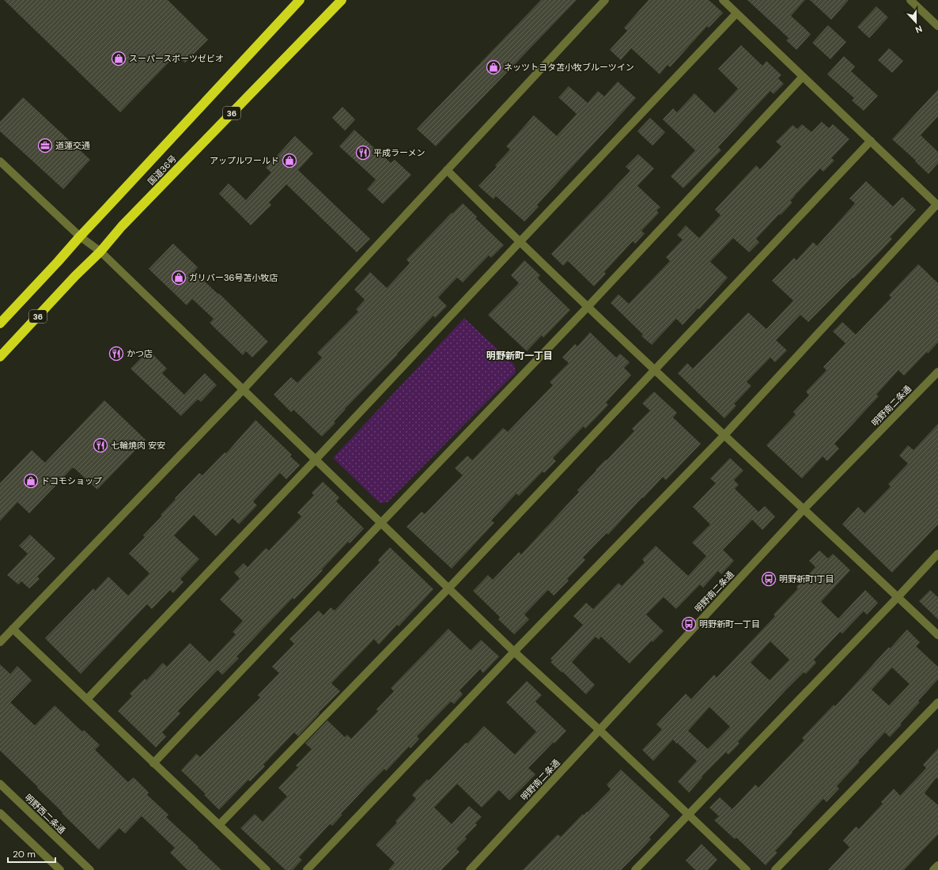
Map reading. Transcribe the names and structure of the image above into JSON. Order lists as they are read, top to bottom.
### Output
{
  "streets": {
    "highway": ["36", "国道36号"],
    "street": ["明野南二条通", "明野西二条通"]
  },
  "districts": ["明野新町一丁目"],
  "places": {
    "shop": [
      "スーパースポーツゼビオ",
      "ネッツトヨタ苫小牧ブルーツイン",
      "アップルワールド",
      "ガリバー36号苫小牧店",
      "ドコモショップ"
    ],
    "office": ["道蓮交通"],
    "restaurant": ["平成ラーメン", "かつ店", "七輪焼肉 安安"],
    "bus stop": ["明野新町1丁目", "明野新町一丁目"]
  },
  "scale_bar": "20 m",
  "north": "bottom"
}
